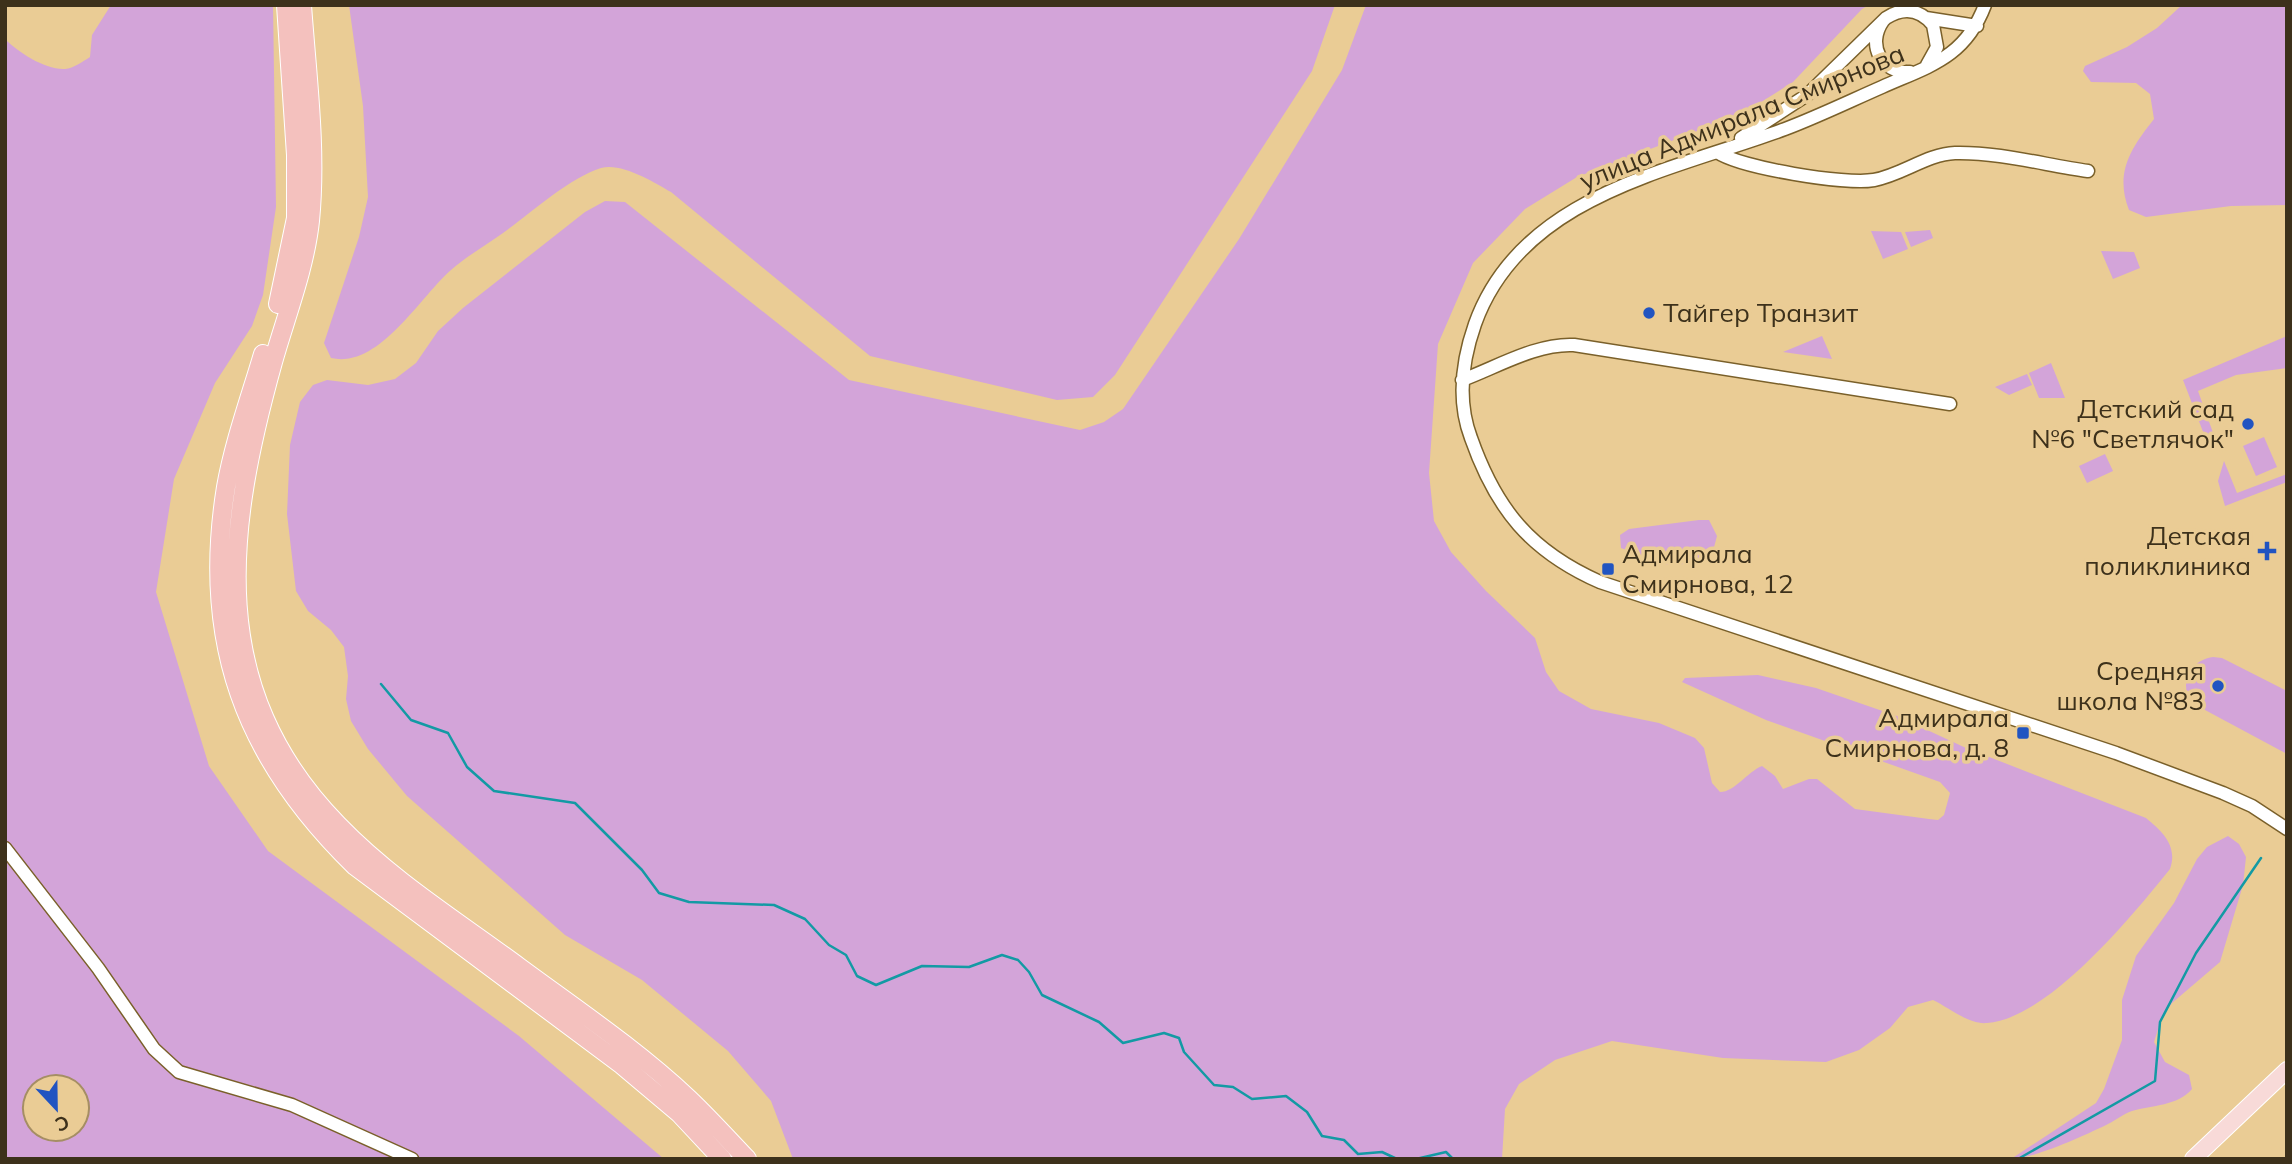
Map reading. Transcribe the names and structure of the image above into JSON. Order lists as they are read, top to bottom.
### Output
{
  "streets": {
    "street": ["улица Адмирала Смирнова"]
  },
  "places": {
    "other": ["Тайгер Транзит", "Детский сад №6 \"Светлячок\"", "Средняя школа №83"],
    "health": ["Детская поликлиника"],
    "transit": ["Адмирала Смирнова, 12", "Адмирала Смирнова, д. 8"]
  },
  "north": "bottom"
}
